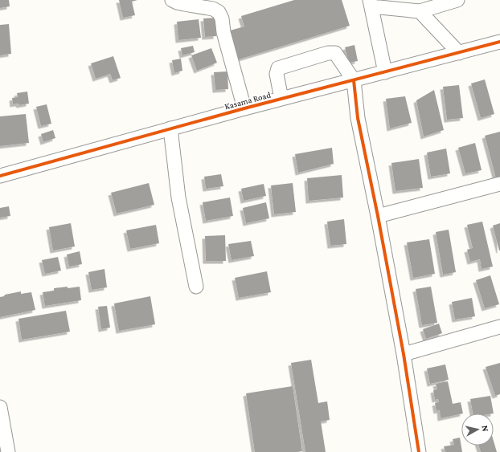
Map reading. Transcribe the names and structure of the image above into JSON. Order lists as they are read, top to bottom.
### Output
{
  "streets": {
    "street": ["Kasama Road"]
  },
  "north": "right"
}
